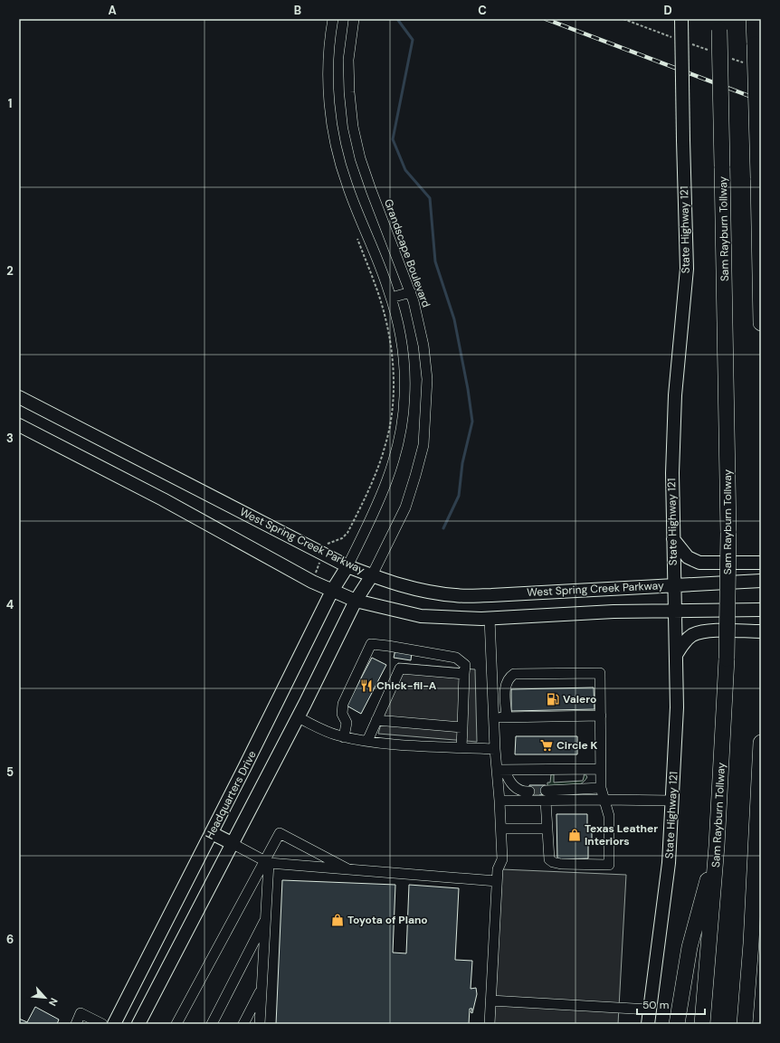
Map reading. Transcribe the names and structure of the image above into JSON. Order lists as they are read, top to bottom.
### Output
{
  "streets": {
    "highway": ["Sam Rayburn Tollway"],
    "main road": ["State Highway 121", "West Spring Creek Parkway", "Headquarters Drive"],
    "street": ["Grandscape Boulevard"]
  },
  "crossings": [
    ["State Highway 121", "West Spring Creek Parkway"],
    ["Grandscape Boulevard", "West Spring Creek Parkway"],
    ["Grandscape Boulevard", "Headquarters Drive"],
    ["West Spring Creek Parkway", "Headquarters Drive"]
  ],
  "places": {
    "restaurant": ["Chick-fil-A"],
    "fuel station": ["Valero"],
    "supermarket": ["Circle K"],
    "shop": ["Texas Leather Interiors", "Toyota of Plano"]
  },
  "scale_bar": "50 m",
  "north": "bottom right",
  "grid": {
    "columns": [
      "A",
      "B",
      "C",
      "D"
    ],
    "rows": [
      "1",
      "2",
      "3",
      "4",
      "5",
      "6"
    ]
  }
}
